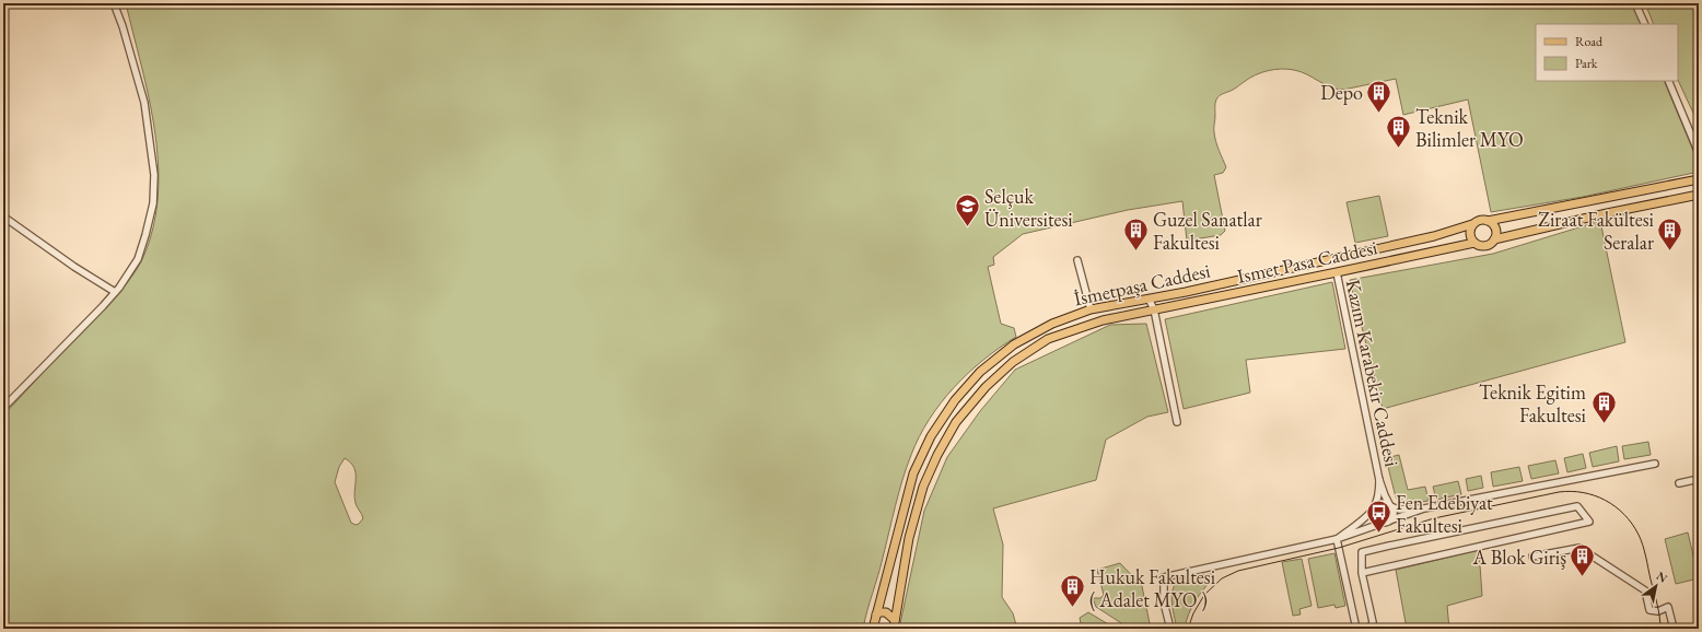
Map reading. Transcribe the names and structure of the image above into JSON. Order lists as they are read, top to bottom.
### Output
{
  "streets": {
    "main road": ["Ismet Pasa Caddesi", "İsmetpaşa Caddesi"],
    "street": ["Kazım Karabekir Caddesi"]
  },
  "crossings": [
    ["Ismet Pasa Caddesi", "İsmetpaşa Caddesi"],
    ["Ismet Pasa Caddesi", "Kazım Karabekir Caddesi"]
  ],
  "places": {
    "building": [
      "Depo",
      "Teknik Bilimler MYO",
      "Guzel Sanatlar Fakultesi",
      "Ziraat Fakültesi Seralar",
      "Teknik Egitim Fakultesi",
      "A Blok Giriş",
      "Hukuk Fakultesi ( Adalet MYO )"
    ],
    "school or university": ["Selçuk Üniversitesi"],
    "bus stop": ["Fen Edebiyat Fakultesi"]
  },
  "legend": ["Road", "Park"],
  "north": "top right"
}
